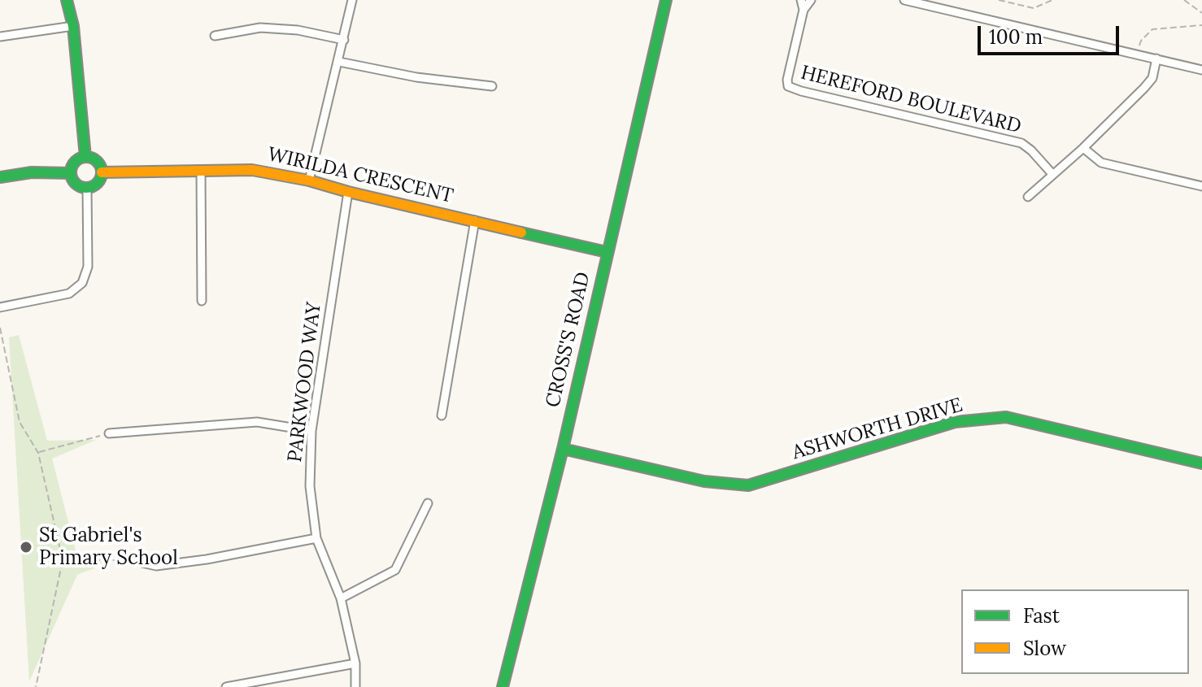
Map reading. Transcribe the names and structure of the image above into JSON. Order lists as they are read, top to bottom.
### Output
{
  "streets": {
    "street": [
      "HEREFORD BOULEVARD",
      "WIRILDA CRESCENT",
      "CROSS'S ROAD",
      "PARKWOOD WAY",
      "ASHWORTH DRIVE"
    ]
  },
  "crossings": [
    ["WIRILDA CRESCENT", "CROSS'S ROAD"],
    ["WIRILDA CRESCENT", "PARKWOOD WAY"],
    ["CROSS'S ROAD", "ASHWORTH DRIVE"]
  ],
  "places": ["St Gabriel's Primary School"],
  "legend": ["Fast", "Slow"],
  "scale_bar": "100 m"
}
